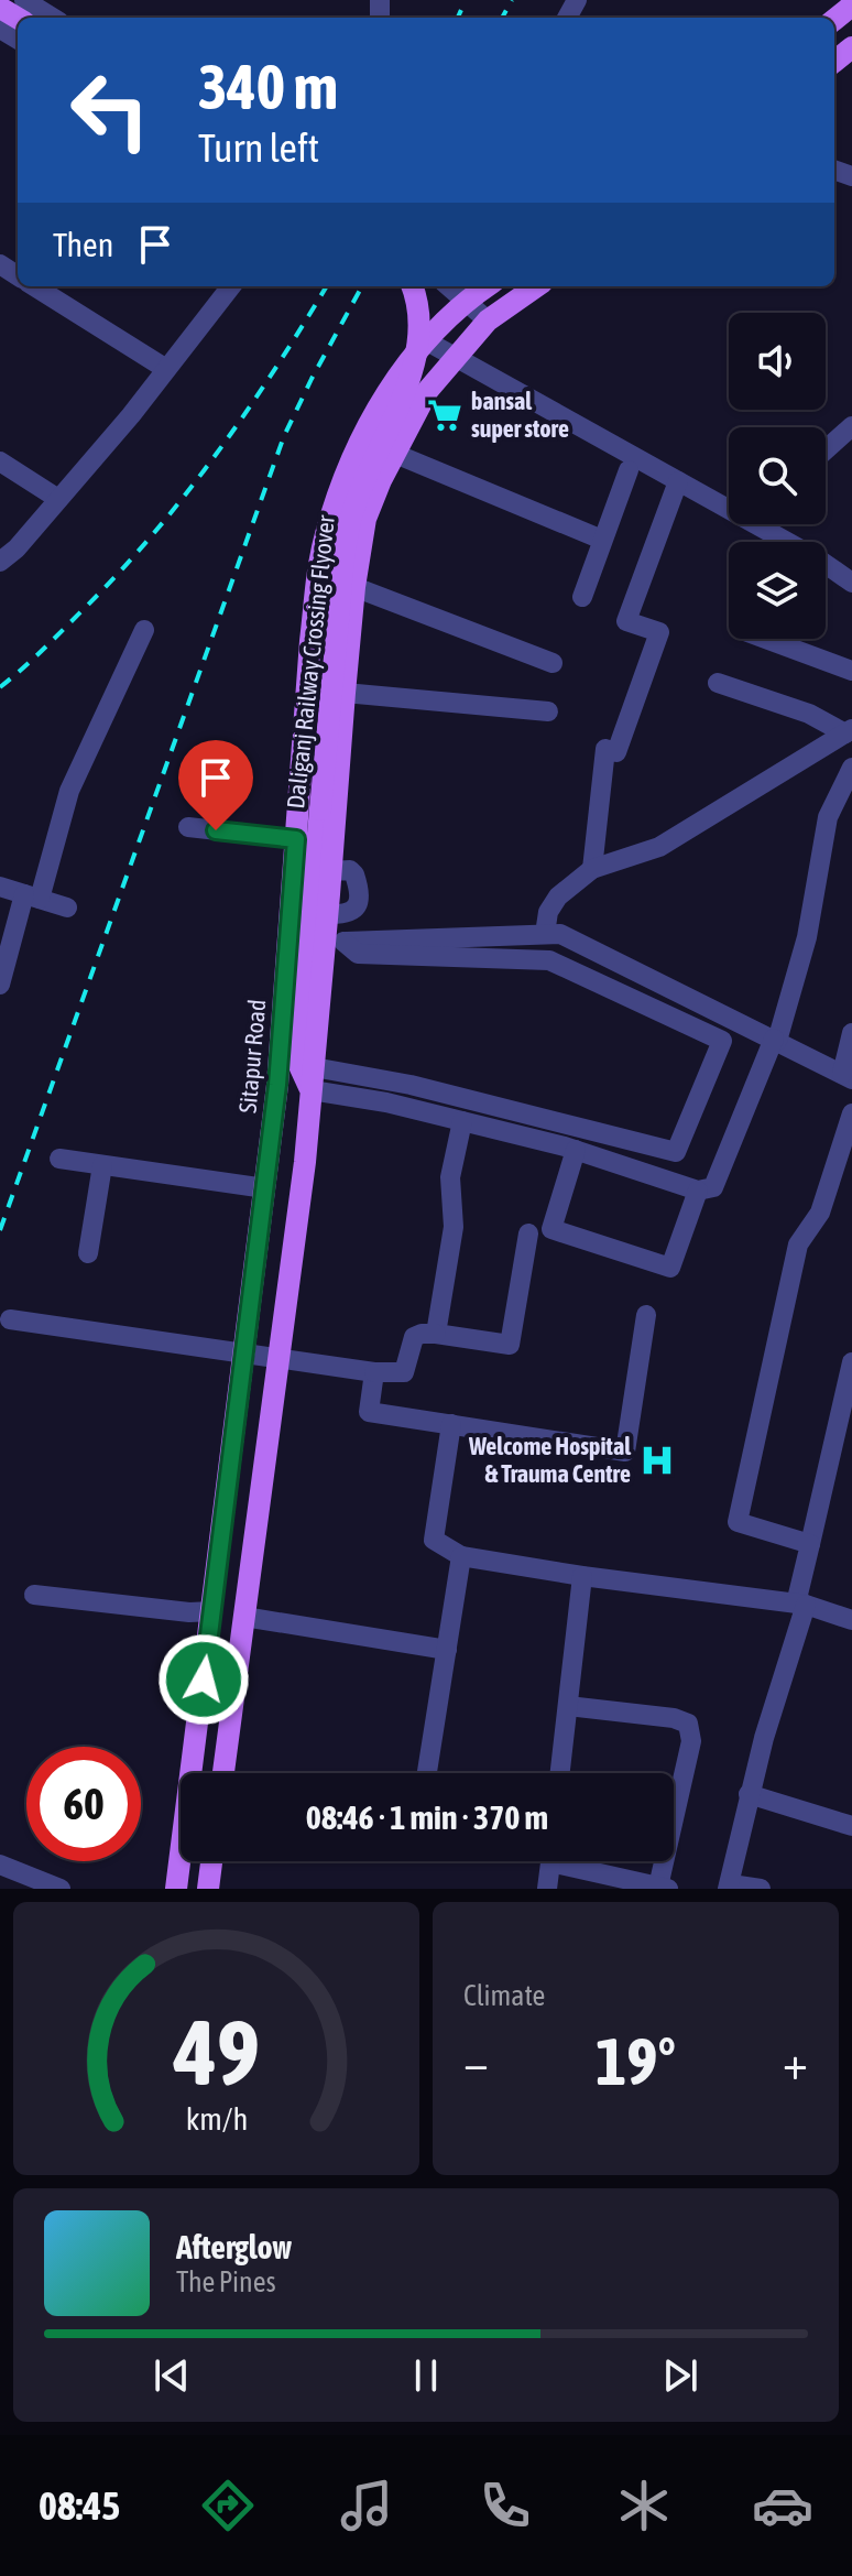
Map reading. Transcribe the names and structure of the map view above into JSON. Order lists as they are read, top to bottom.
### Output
{
  "streets": {
    "main road": ["Daliganj Railway Crossing Flyover", "Sitapur Road"]
  },
  "places": {
    "supermarket": ["bansal super store"],
    "hospital": ["Welcome Hospital & Trauma Centre"]
  },
  "page": {
    "turn": ["340 m", "Turn left"],
    "then": "Then",
    "limit": "60",
    "trip": "08:46 · 1 min · 370 m",
    "tile": "Climate",
    "heat": ["−", "19°", "+"],
    "song": ["Afterglow", "The Pines"],
    "tabs": "08:45",
    "gauge": ["49", "km/h"]
  }
}
